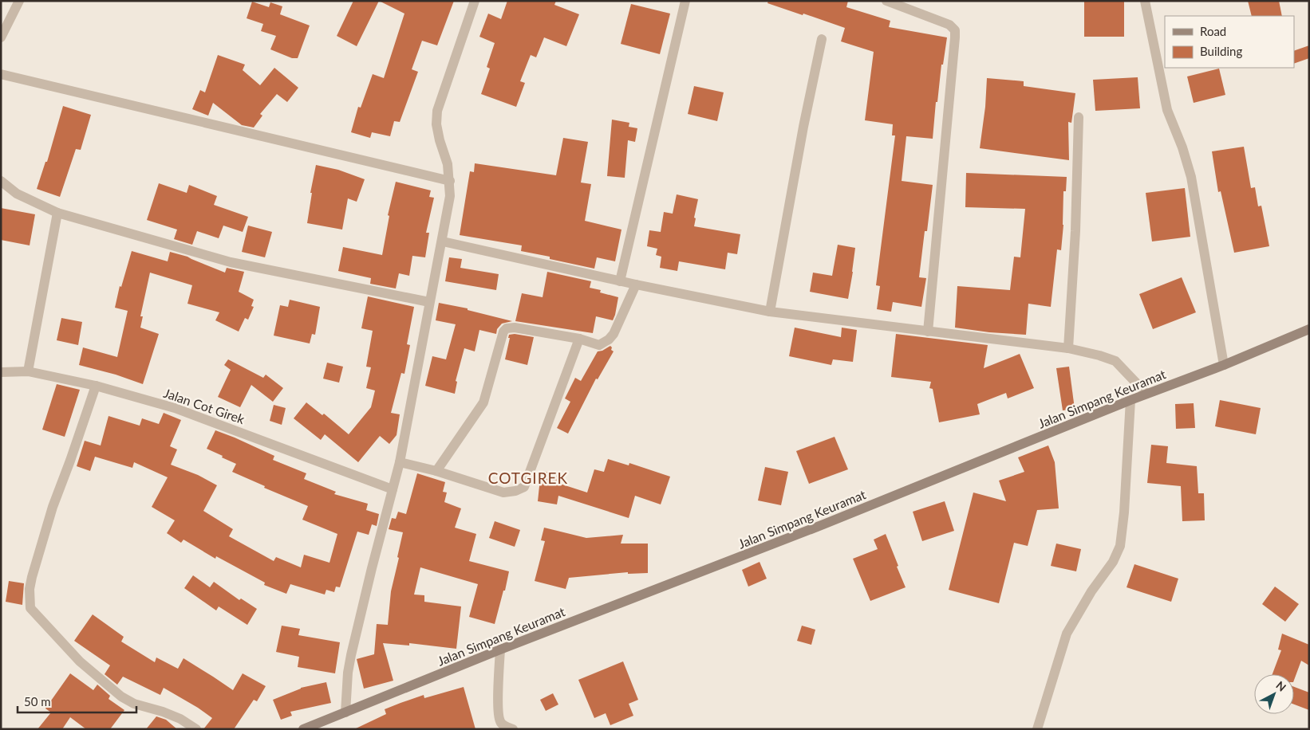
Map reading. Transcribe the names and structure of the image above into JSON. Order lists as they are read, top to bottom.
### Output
{
  "streets": {
    "main road": ["Jalan Simpang Keuramat"],
    "street": ["Jalan Cot Girek"]
  },
  "districts": ["COTGIREK"],
  "legend": ["Road", "Building"],
  "scale_bar": "50 m",
  "north": "top right"
}
